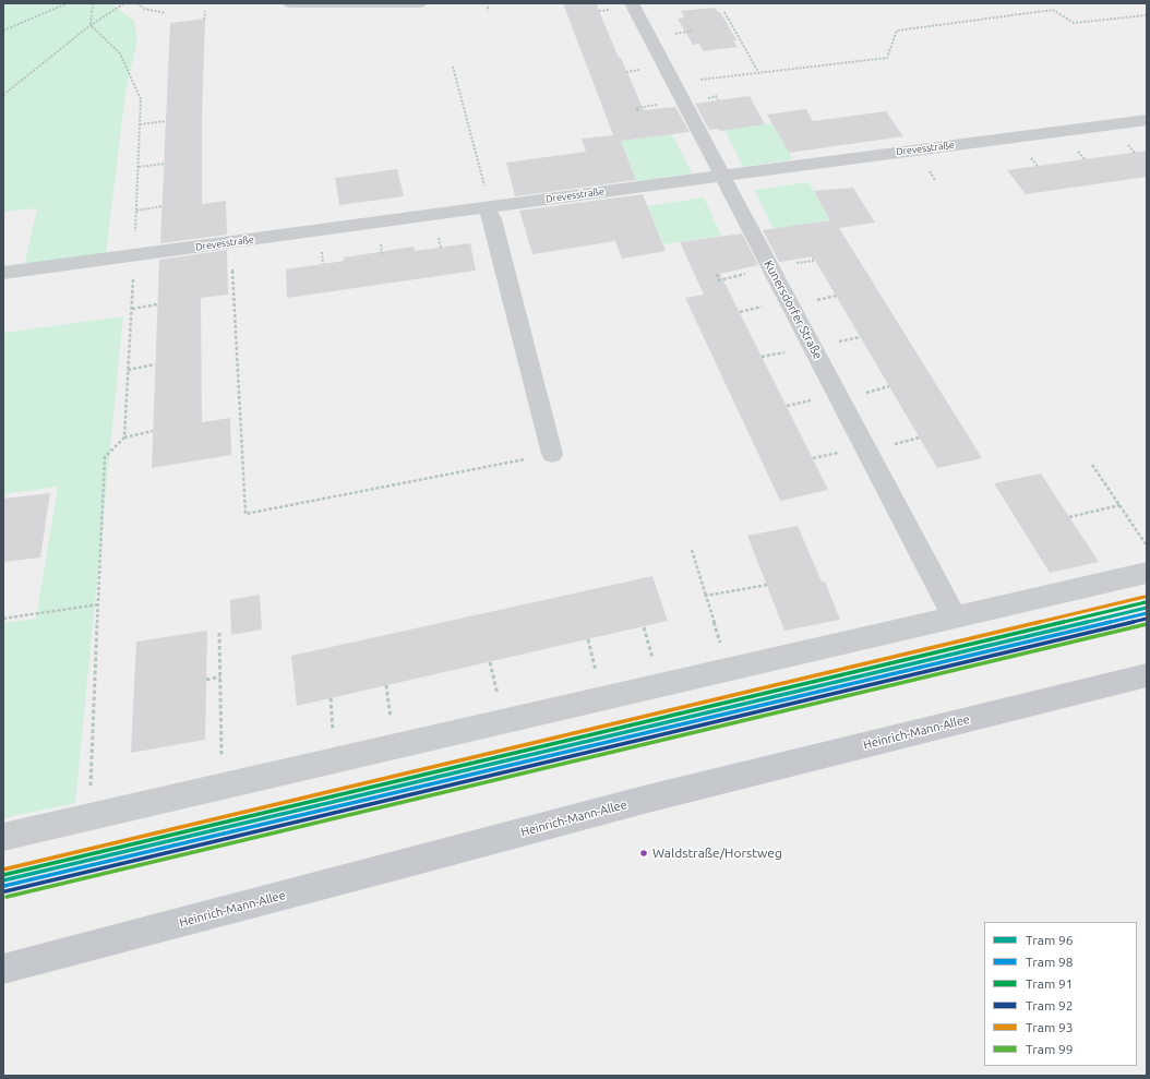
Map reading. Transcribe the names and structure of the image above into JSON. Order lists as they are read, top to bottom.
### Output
{
  "streets": {
    "main road": ["Heinrich-Mann-Allee"],
    "street": ["Drevesstraße", "Kunersdorfer Straße"]
  },
  "crossings": [
    ["Drevesstraße", "Kunersdorfer Straße"]
  ],
  "places": ["Waldstraße/Horstweg"],
  "lines": [
    "tram line 93",
    "tram line 91",
    "tram line 96",
    "tram line 98",
    "tram line 92",
    "tram line 99"
  ],
  "legend": [
    "Tram 96",
    "Tram 98",
    "Tram 91",
    "Tram 92",
    "Tram 93",
    "Tram 99"
  ]
}
